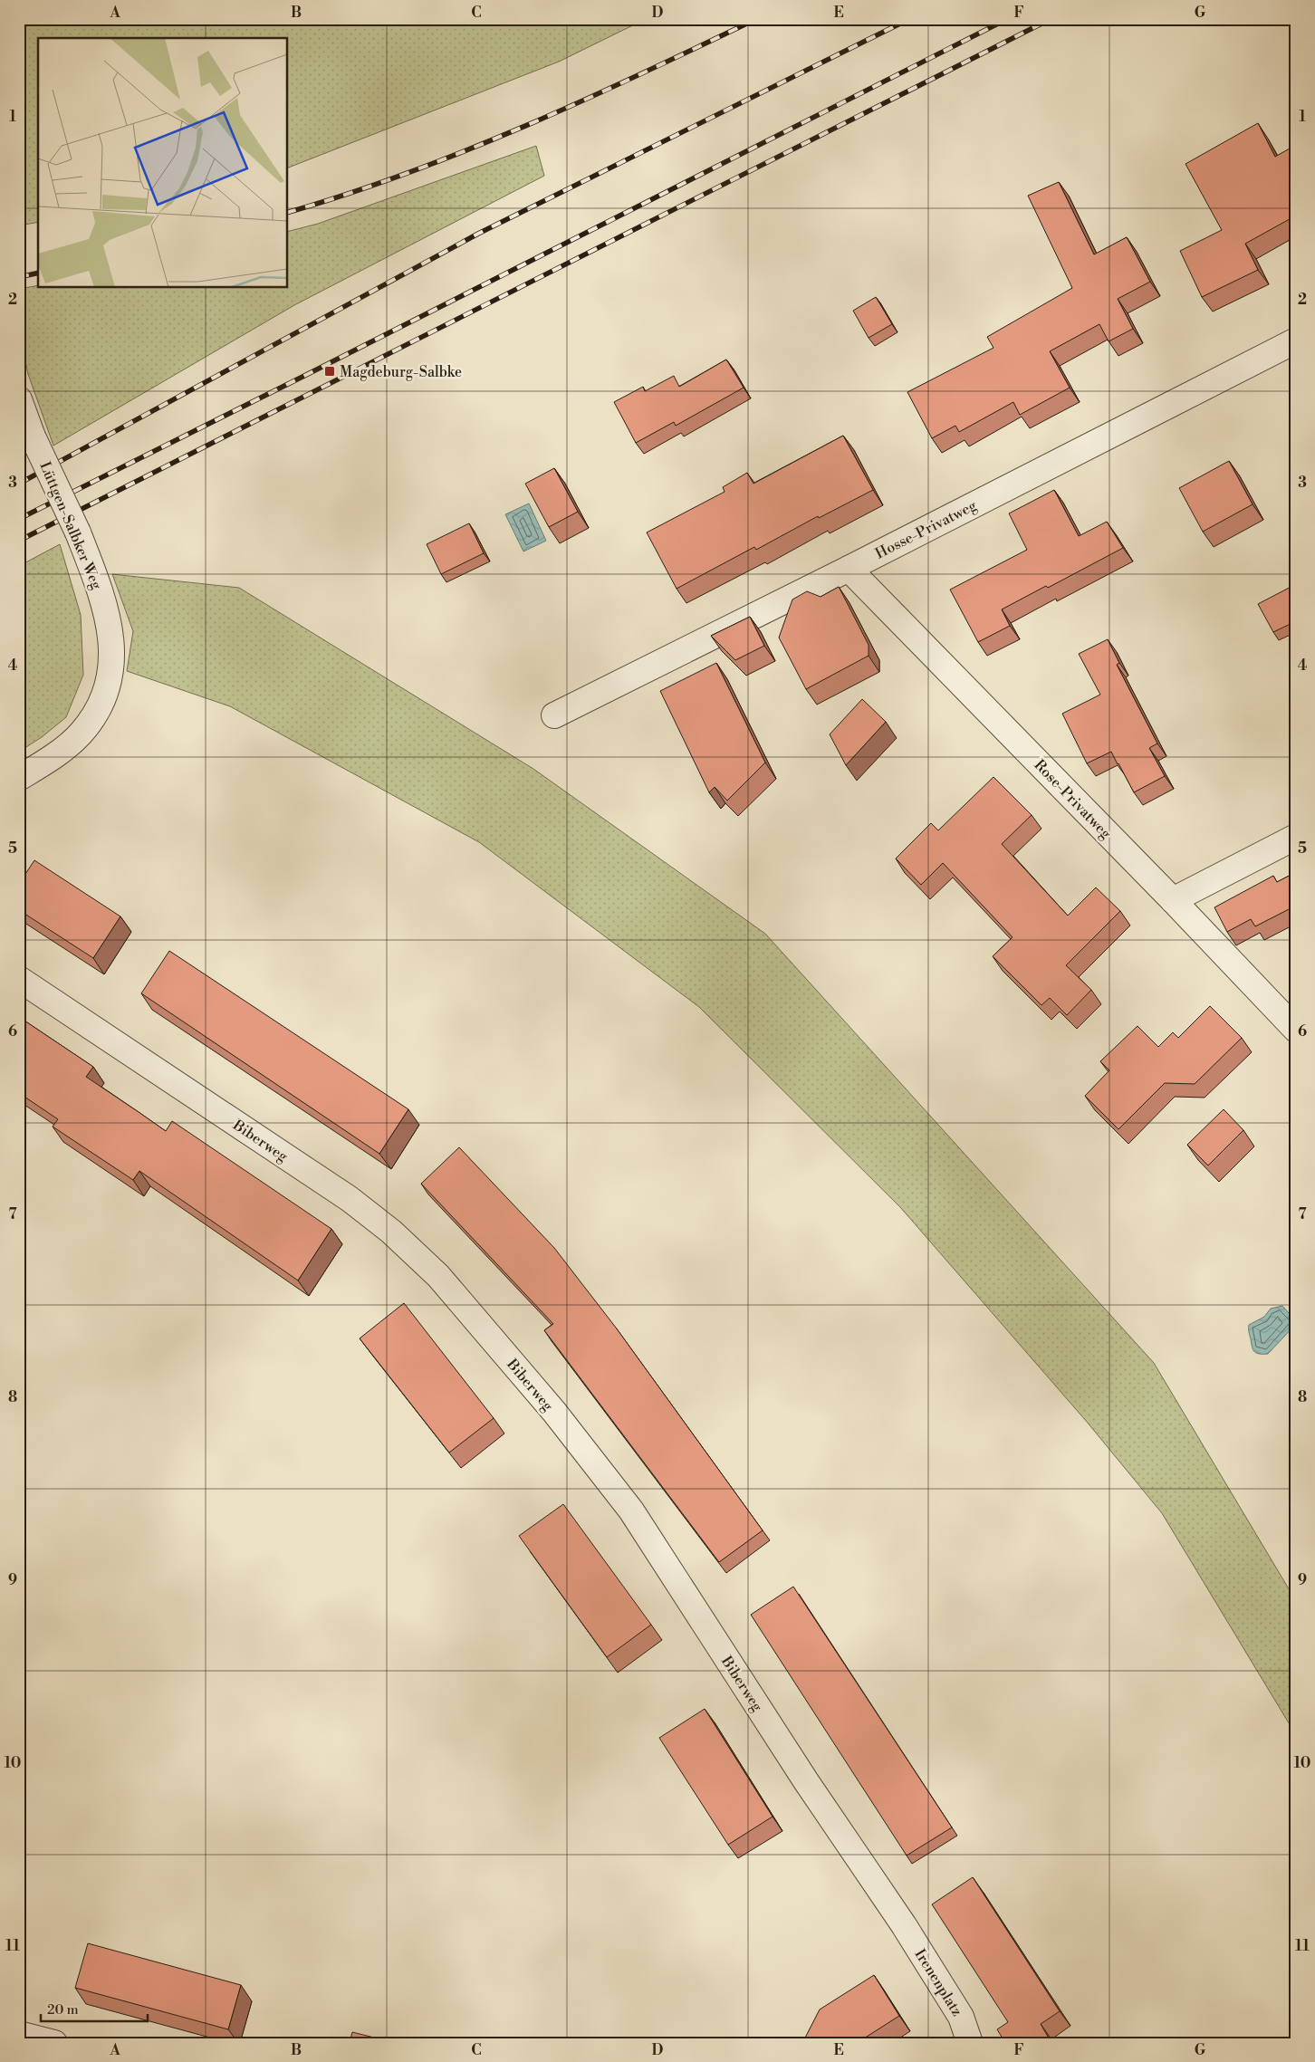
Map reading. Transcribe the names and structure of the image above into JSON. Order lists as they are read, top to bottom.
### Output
{
  "streets": {
    "street": [
      "Lüttgen-Salbker Weg",
      "Hosse-Privatweg",
      "Rose-Privatweg",
      "Biberweg",
      "Irenenplatz"
    ]
  },
  "crossings": [
    ["Hosse-Privatweg", "Rose-Privatweg"],
    ["Biberweg", "Irenenplatz"]
  ],
  "places": {
    "transit": ["Magdeburg-Salbke"]
  },
  "scale_bar": "20 m",
  "grid": {
    "columns": [
      "A",
      "B",
      "C",
      "D",
      "E",
      "F",
      "G"
    ],
    "rows": [
      "1",
      "2",
      "3",
      "4",
      "5",
      "6",
      "7",
      "8",
      "9",
      "10",
      "11"
    ]
  }
}
